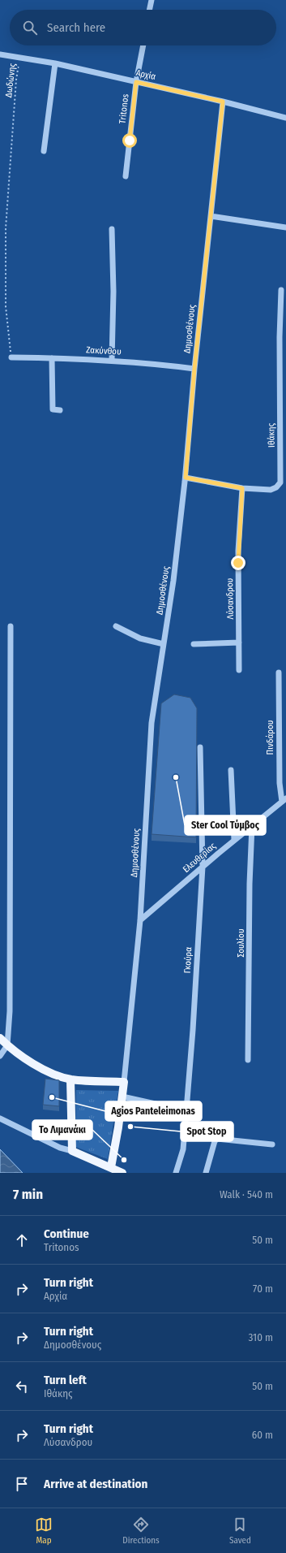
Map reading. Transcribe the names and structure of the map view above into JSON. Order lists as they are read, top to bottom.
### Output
{
  "streets": {
    "street": [
      "Αρχία",
      "Tritonos",
      "Δημοσθένους",
      "Ζακύνθου",
      "Ιθάκης",
      "Λύσανδρου",
      "Πινδάρου",
      "Ελευθερίας",
      "Σουλίου",
      "Γκούρα"
    ],
    "path": ["Δωδώνης"]
  },
  "crossings": [
    ["Αρχία", "Δωδώνης"],
    ["Αρχία", "Tritonos"],
    ["Αρχία", "Δημοσθένους"],
    ["Δωδώνης", "Ζακύνθου"],
    ["Δημοσθένους", "Ζακύνθου"],
    ["Δημοσθένους", "Ιθάκης"],
    ["Δημοσθένους", "Ελευθερίας"],
    ["Ιθάκης", "Λύσανδρου"],
    ["Πινδάρου", "Ελευθερίας"],
    ["Ελευθερίας", "Σουλίου"],
    ["Ελευθερίας", "Γκούρα"]
  ],
  "places": [
    "Ster Cool Τύμβος",
    "Agios Panteleimonas",
    "Spot Stop",
    "Το Λιμανάκι"
  ],
  "page": {
    "search": "Search here",
    "heading": ["7 min", "Walk · 540 m"],
    "list": [
      ["Continue", "Tritonos", "50 m"],
      ["Turn right", "Αρχία", "70 m"],
      ["Turn right", "Δημοσθένους", "310 m"],
      ["Turn left", "Ιθάκης", "50 m"],
      ["Turn right", "Λύσανδρου", "60 m"],
      "Arrive at destination"
    ],
    "nav": ["Map", "Directions", "Saved"]
  }
}
